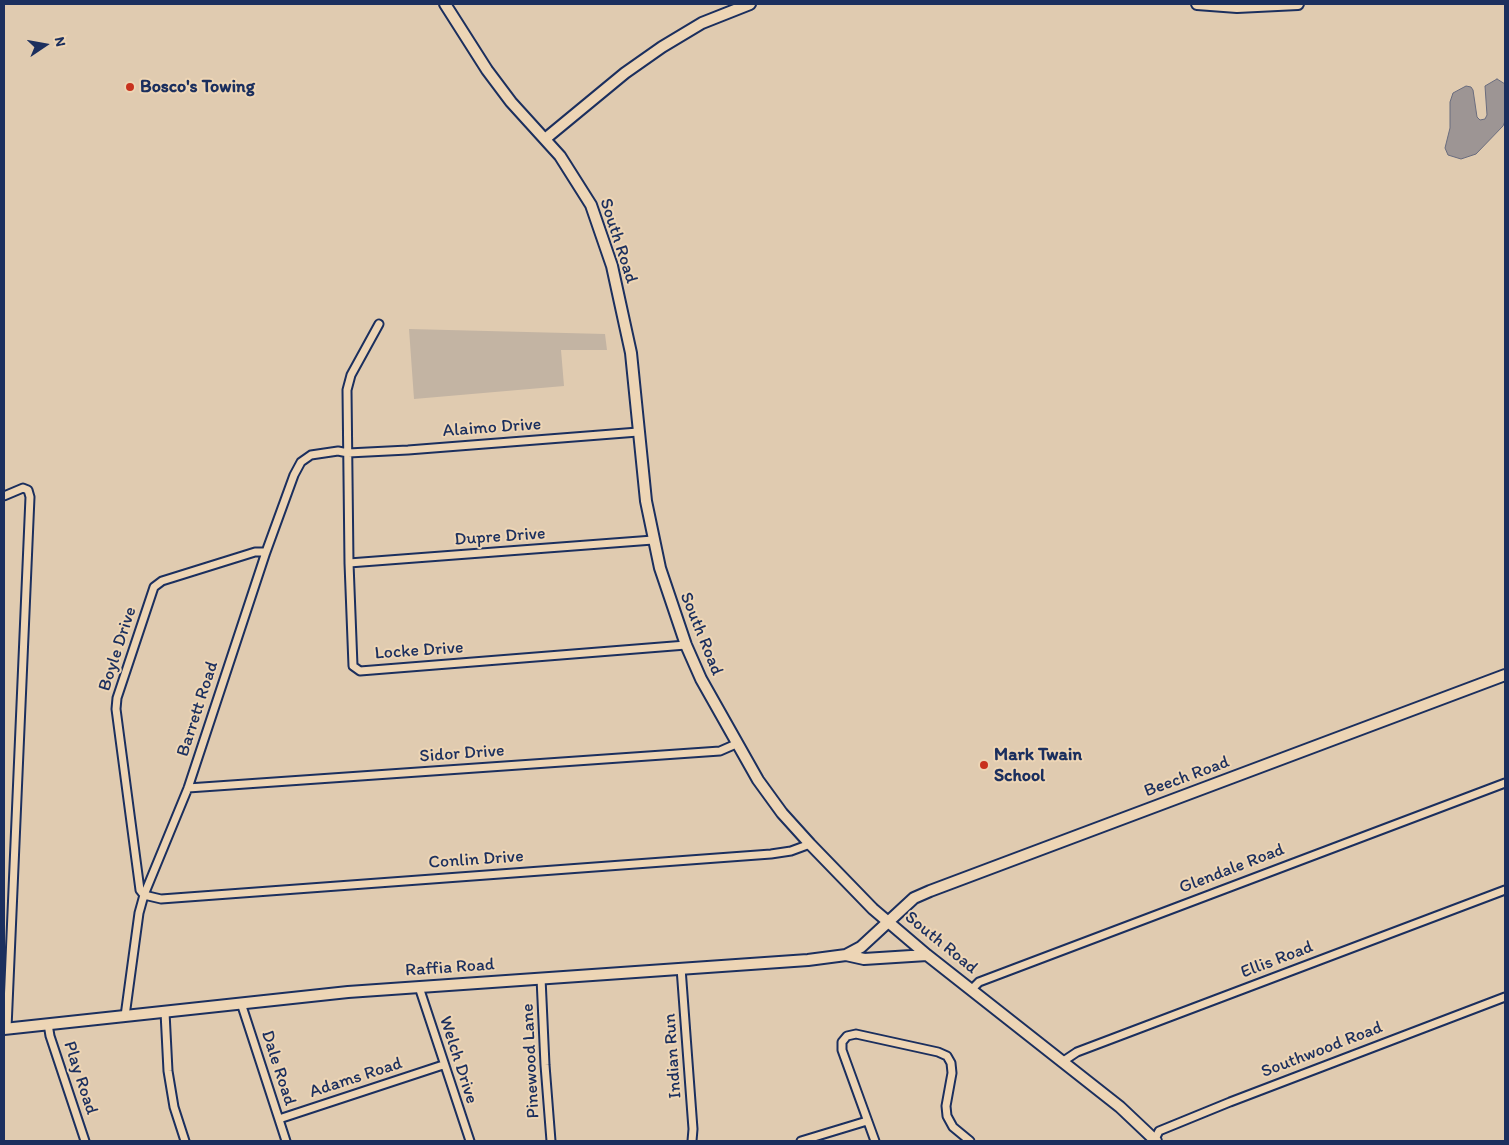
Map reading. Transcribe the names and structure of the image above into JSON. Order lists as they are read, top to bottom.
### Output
{
  "streets": {
    "main road": ["South Road", "Beech Road", "Raffia Road"],
    "street": [
      "Alaimo Drive",
      "Dupre Drive",
      "Boyle Drive",
      "Locke Drive",
      "Barrett Road",
      "Sidor Drive",
      "Conlin Drive",
      "Glendale Road",
      "Ellis Road",
      "Southwood Road",
      "Indian Run",
      "Welch Drive",
      "Pinewood Lane",
      "Dale Road",
      "Play Road",
      "Adams Road"
    ]
  },
  "crossings": [
    ["South Road", "Alaimo Drive"],
    ["South Road", "Dupre Drive"],
    ["South Road", "Locke Drive"],
    ["South Road", "Sidor Drive"],
    ["South Road", "Beech Road"],
    ["South Road", "Conlin Drive"],
    ["South Road", "Glendale Road"],
    ["South Road", "Ellis Road"],
    ["South Road", "Raffia Road"],
    ["South Road", "Southwood Road"],
    ["Alaimo Drive", "Locke Drive"],
    ["Alaimo Drive", "Barrett Road"],
    ["Dupre Drive", "Locke Drive"],
    ["Boyle Drive", "Barrett Road"],
    ["Boyle Drive", "Conlin Drive"],
    ["Locke Drive", "Barrett Road"],
    ["Barrett Road", "Sidor Drive"],
    ["Barrett Road", "Conlin Drive"],
    ["Barrett Road", "Raffia Road"],
    ["Beech Road", "Raffia Road"],
    ["Raffia Road", "Indian Run"],
    ["Raffia Road", "Welch Drive"],
    ["Raffia Road", "Pinewood Lane"],
    ["Raffia Road", "Dale Road"],
    ["Raffia Road", "Play Road"],
    ["Welch Drive", "Adams Road"],
    ["Dale Road", "Adams Road"]
  ],
  "places": ["Bosco's Towing", "Mark Twain School"],
  "north": "right"
}
